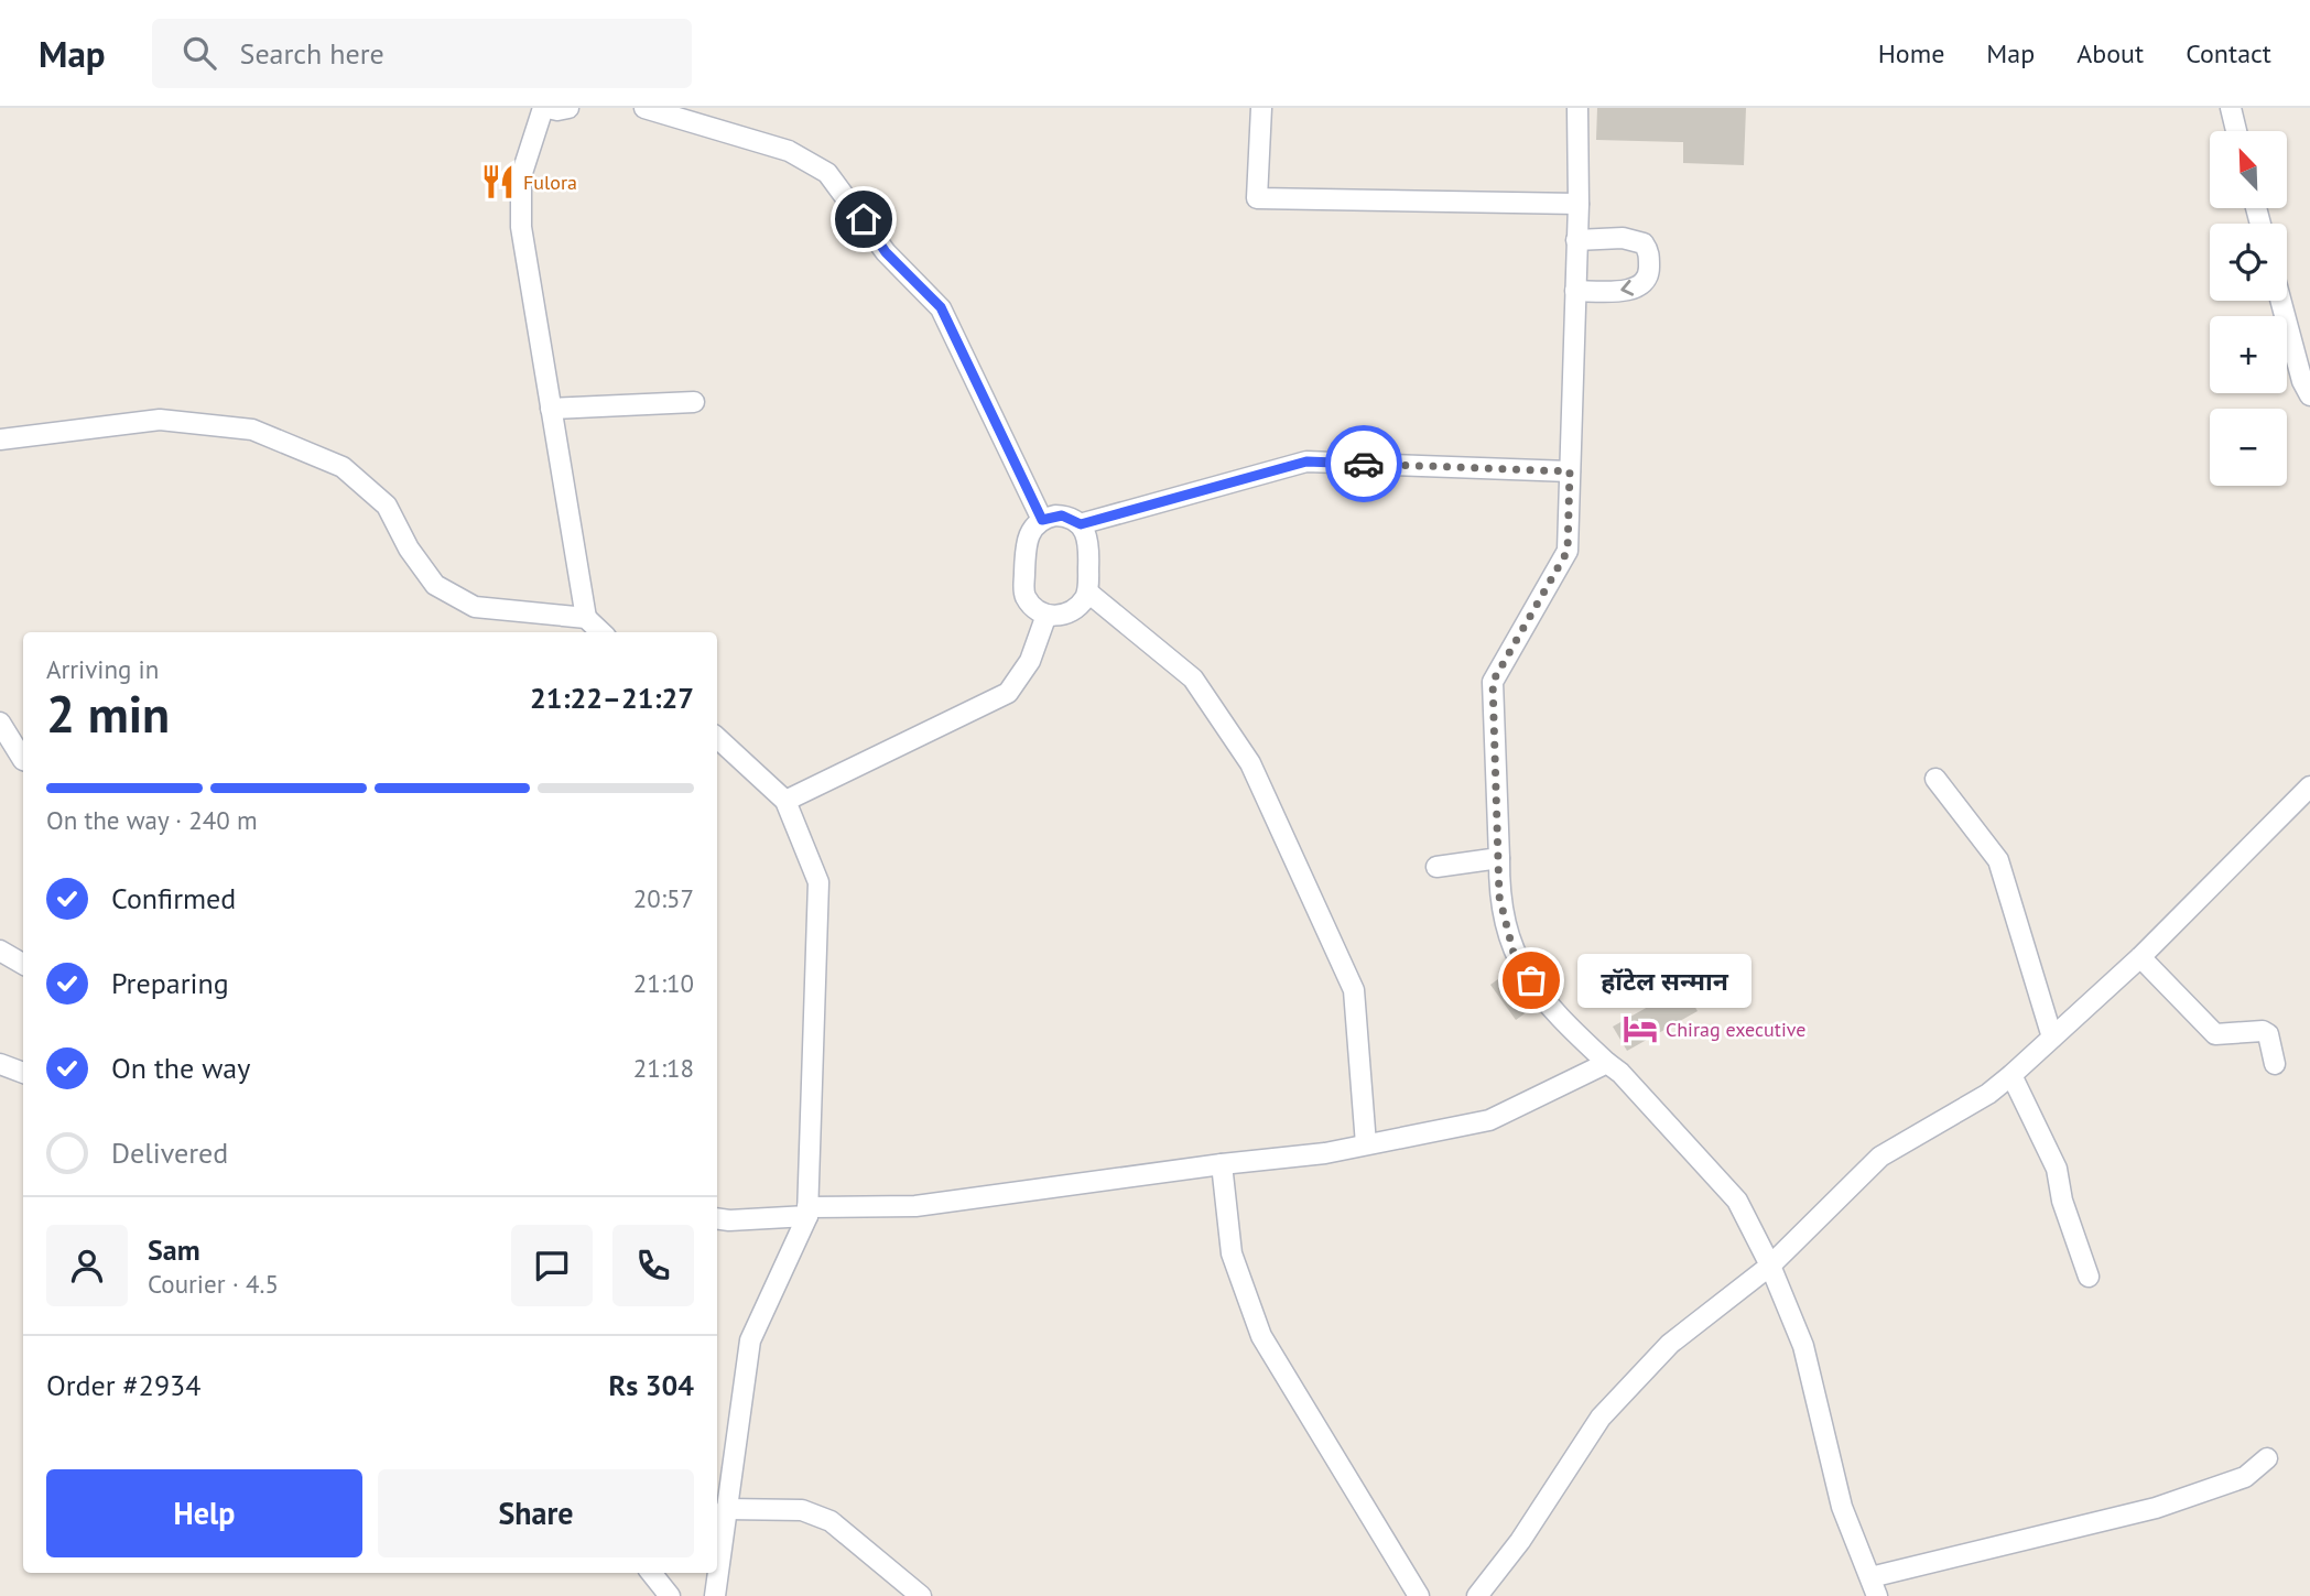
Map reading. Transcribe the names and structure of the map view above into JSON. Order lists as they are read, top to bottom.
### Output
{
  "places": {
    "restaurant": ["Fulora"],
    "other": ["हॉटेल सन्मान"],
    "hotel": ["Chirag executive"]
  },
  "north": "top left",
  "page": {
    "header": "Map",
    "search": "Search here",
    "nav": [
      "Home",
      "Map",
      "About",
      "Contact"
    ],
    "map_buttons": ["+", "−"],
    "heading": ["2 min", "Arriving in", "21:22–21:27"],
    "panel": [
      "Sam",
      "Courier · 4.5",
      "Order #2934",
      "Rs 304"
    ],
    "bar": "On the way · 240 m",
    "list": [
      ["Confirmed", "20:57"],
      ["Preparing", "21:10"],
      ["On the way", "21:18"],
      "Delivered"
    ],
    "bubble": "हॉटेल सन्मान",
    "buttons": ["Help", "Share"]
  }
}
